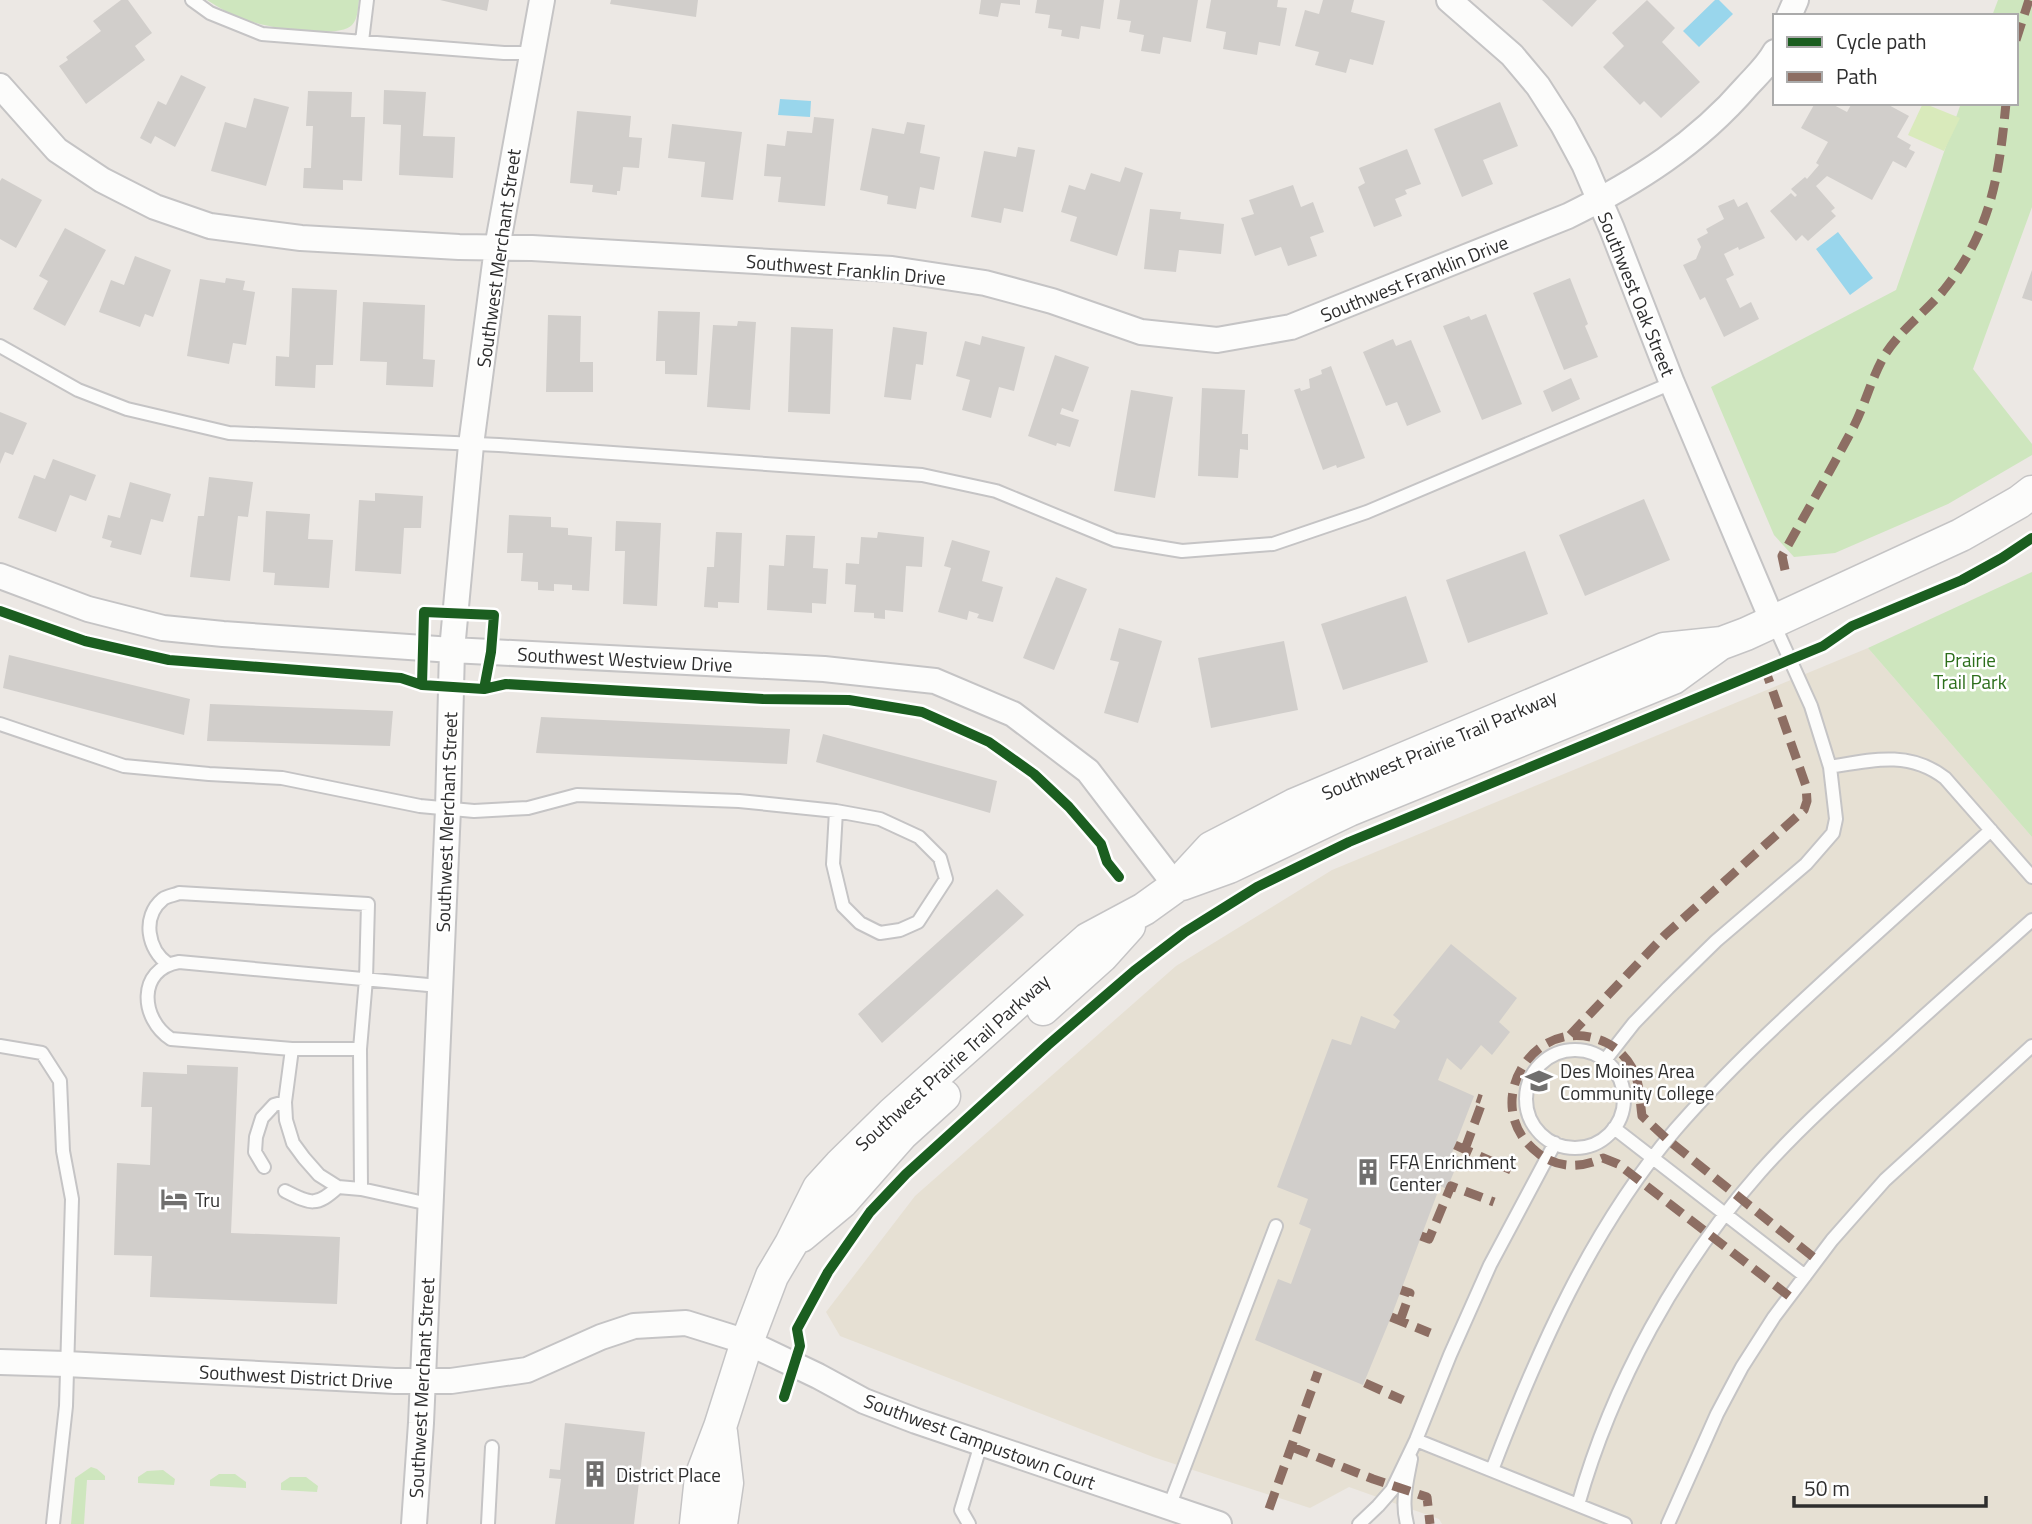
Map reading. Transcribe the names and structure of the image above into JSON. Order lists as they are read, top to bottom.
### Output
{
  "streets": {
    "street": [
      "Southwest Merchant Street",
      "Southwest Franklin Drive",
      "Southwest Oak Street",
      "Southwest Westview Drive",
      "Southwest Prairie Trail Parkway",
      "Southwest District Drive",
      "Southwest Campustown Court"
    ]
  },
  "crossings": [
    ["Southwest Merchant Street", "Southwest Franklin Drive"],
    ["Southwest Merchant Street", "Southwest Westview Drive"],
    ["Southwest Merchant Street", "Southwest District Drive"],
    ["Southwest Franklin Drive", "Southwest Oak Street"],
    ["Southwest Oak Street", "Southwest Prairie Trail Parkway"],
    ["Southwest Westview Drive", "Southwest Prairie Trail Parkway"],
    ["Southwest Prairie Trail Parkway", "Southwest District Drive"],
    ["Southwest Prairie Trail Parkway", "Southwest Campustown Court"],
    ["Southwest District Drive", "Southwest Campustown Court"]
  ],
  "parks": ["Prairie Trail Park"],
  "places": {
    "school or university": ["Des Moines Area Community College"],
    "building": ["FFA Enrichment Center", "District Place"],
    "hotel": ["Tru"]
  },
  "legend": ["Cycle path", "Path"],
  "scale_bar": "50 m"
}
